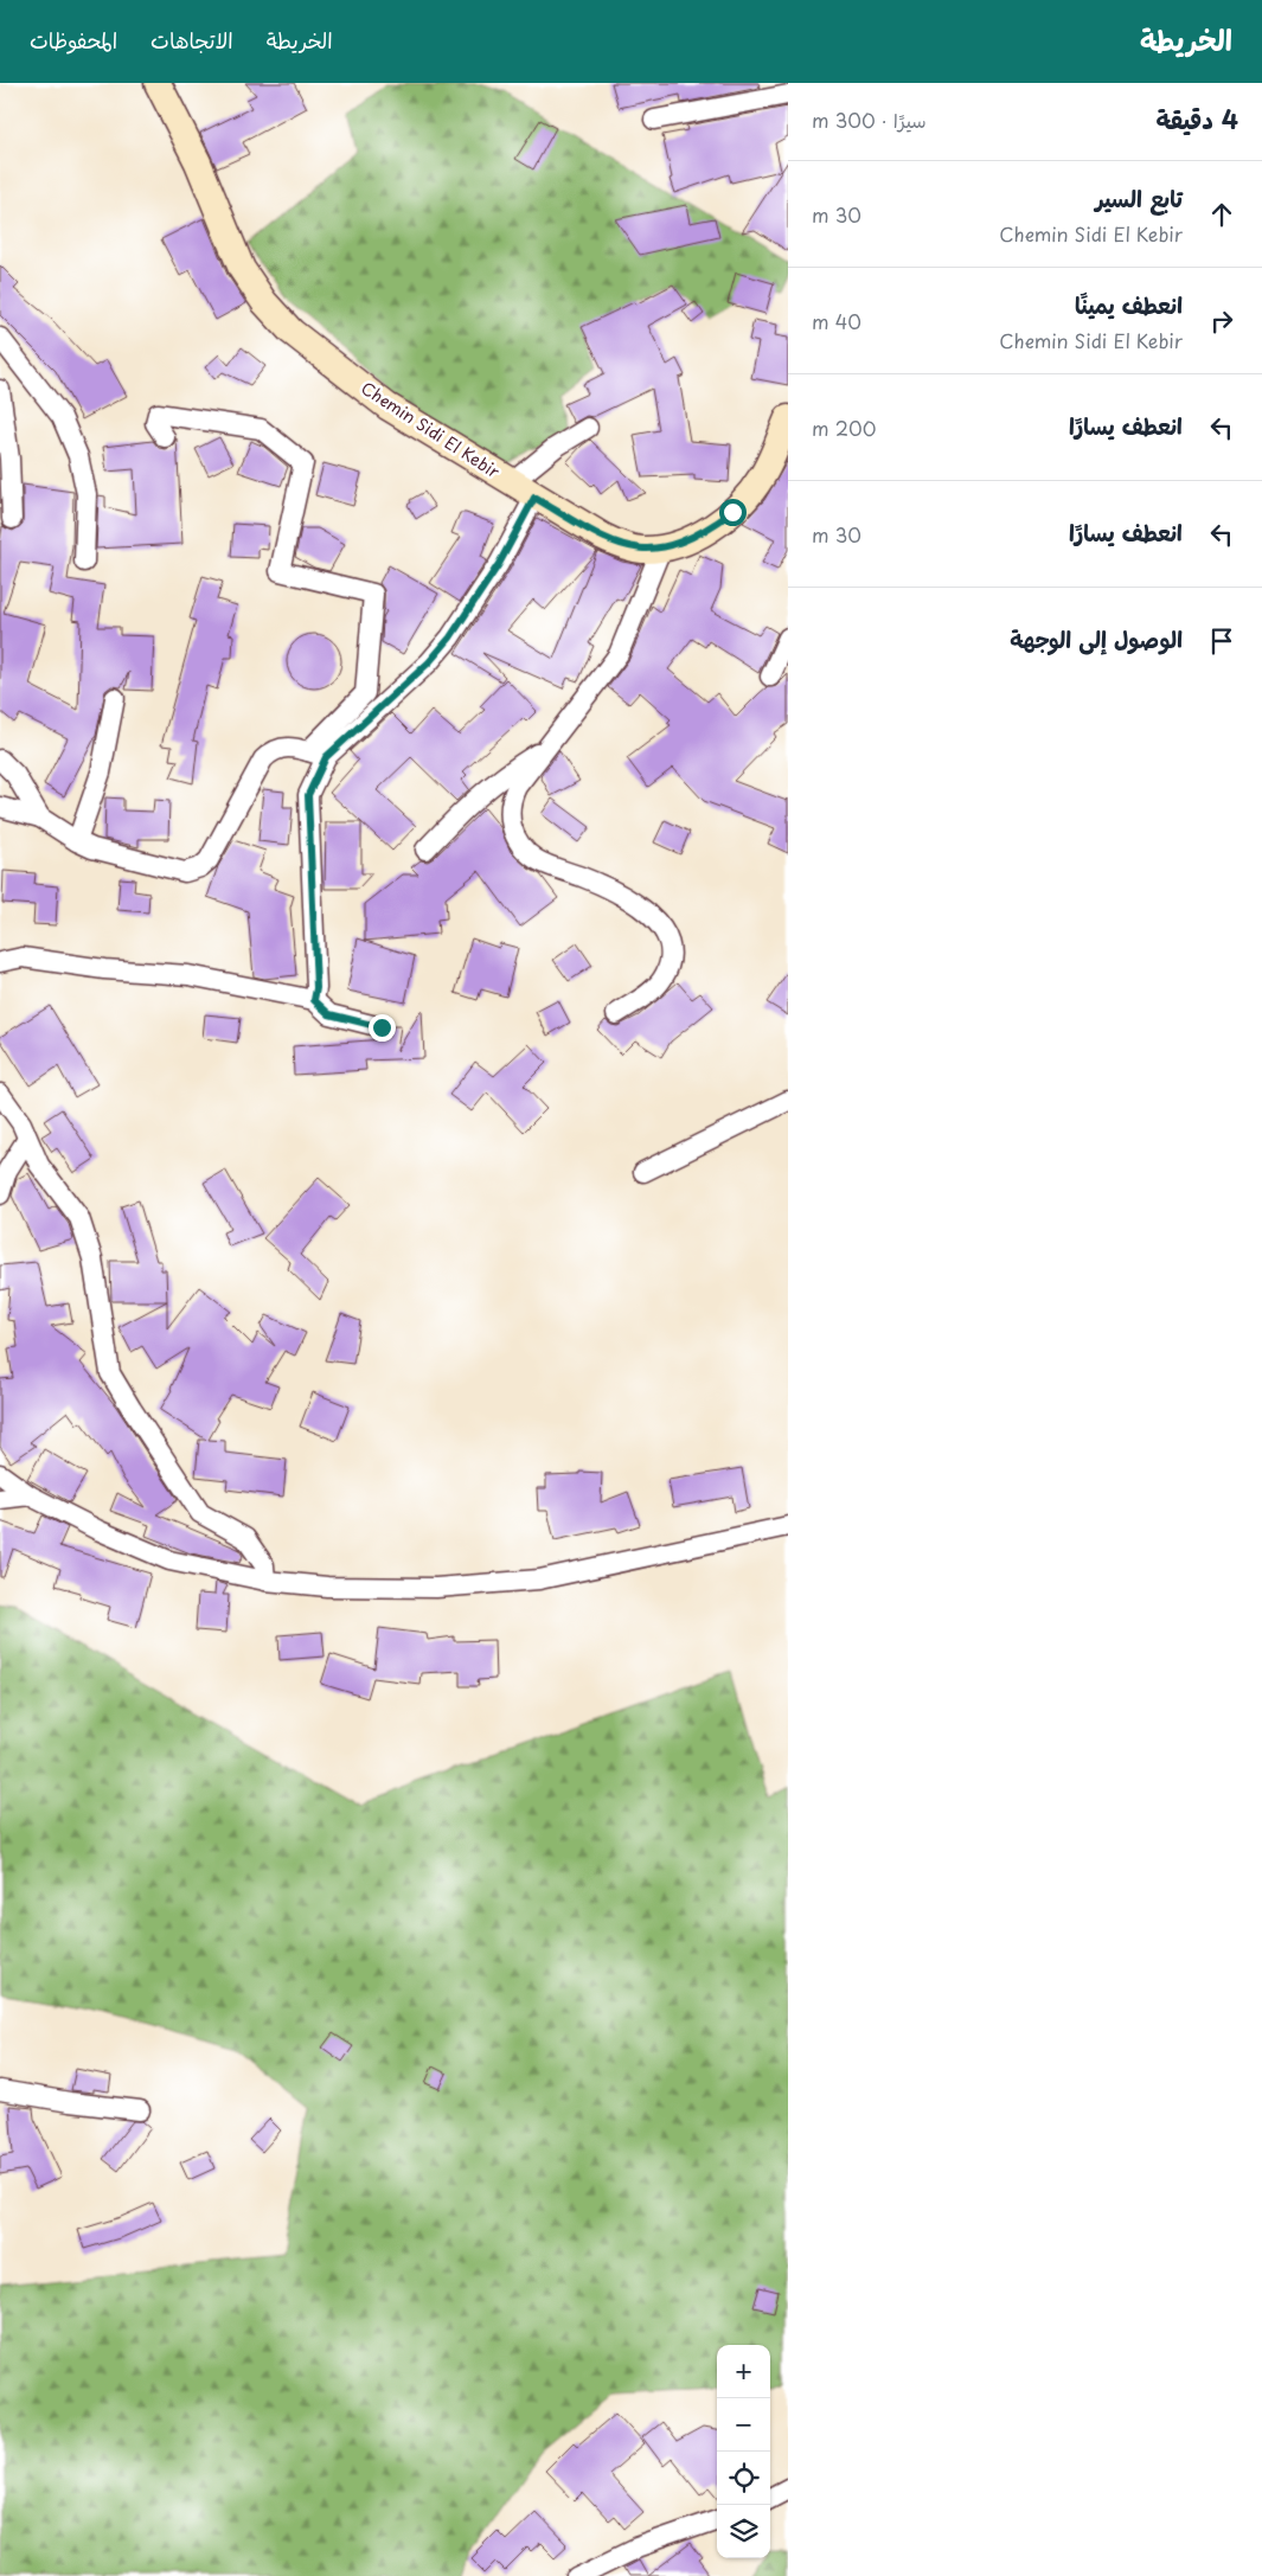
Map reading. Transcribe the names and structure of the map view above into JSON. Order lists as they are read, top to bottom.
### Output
{
  "streets": {
    "street": ["Chemin Sidi El Kebir"]
  },
  "page": {
    "header": "الخريطة",
    "nav": ["الخريطة", "الاتجاهات", "المحفوظات"],
    "heading": ["4 دقيقة", "سيرًا · 300 m"],
    "list": [
      ["تابع السير", "Chemin Sidi El Kebir", "30 m"],
      ["انعطف يمينًا", "Chemin Sidi El Kebir", "40 m"],
      ["انعطف يسارًا", "200 m"],
      ["انعطف يسارًا", "30 m"],
      "الوصول إلى الوجهة"
    ],
    "map_buttons": ["+", "−"]
  }
}
